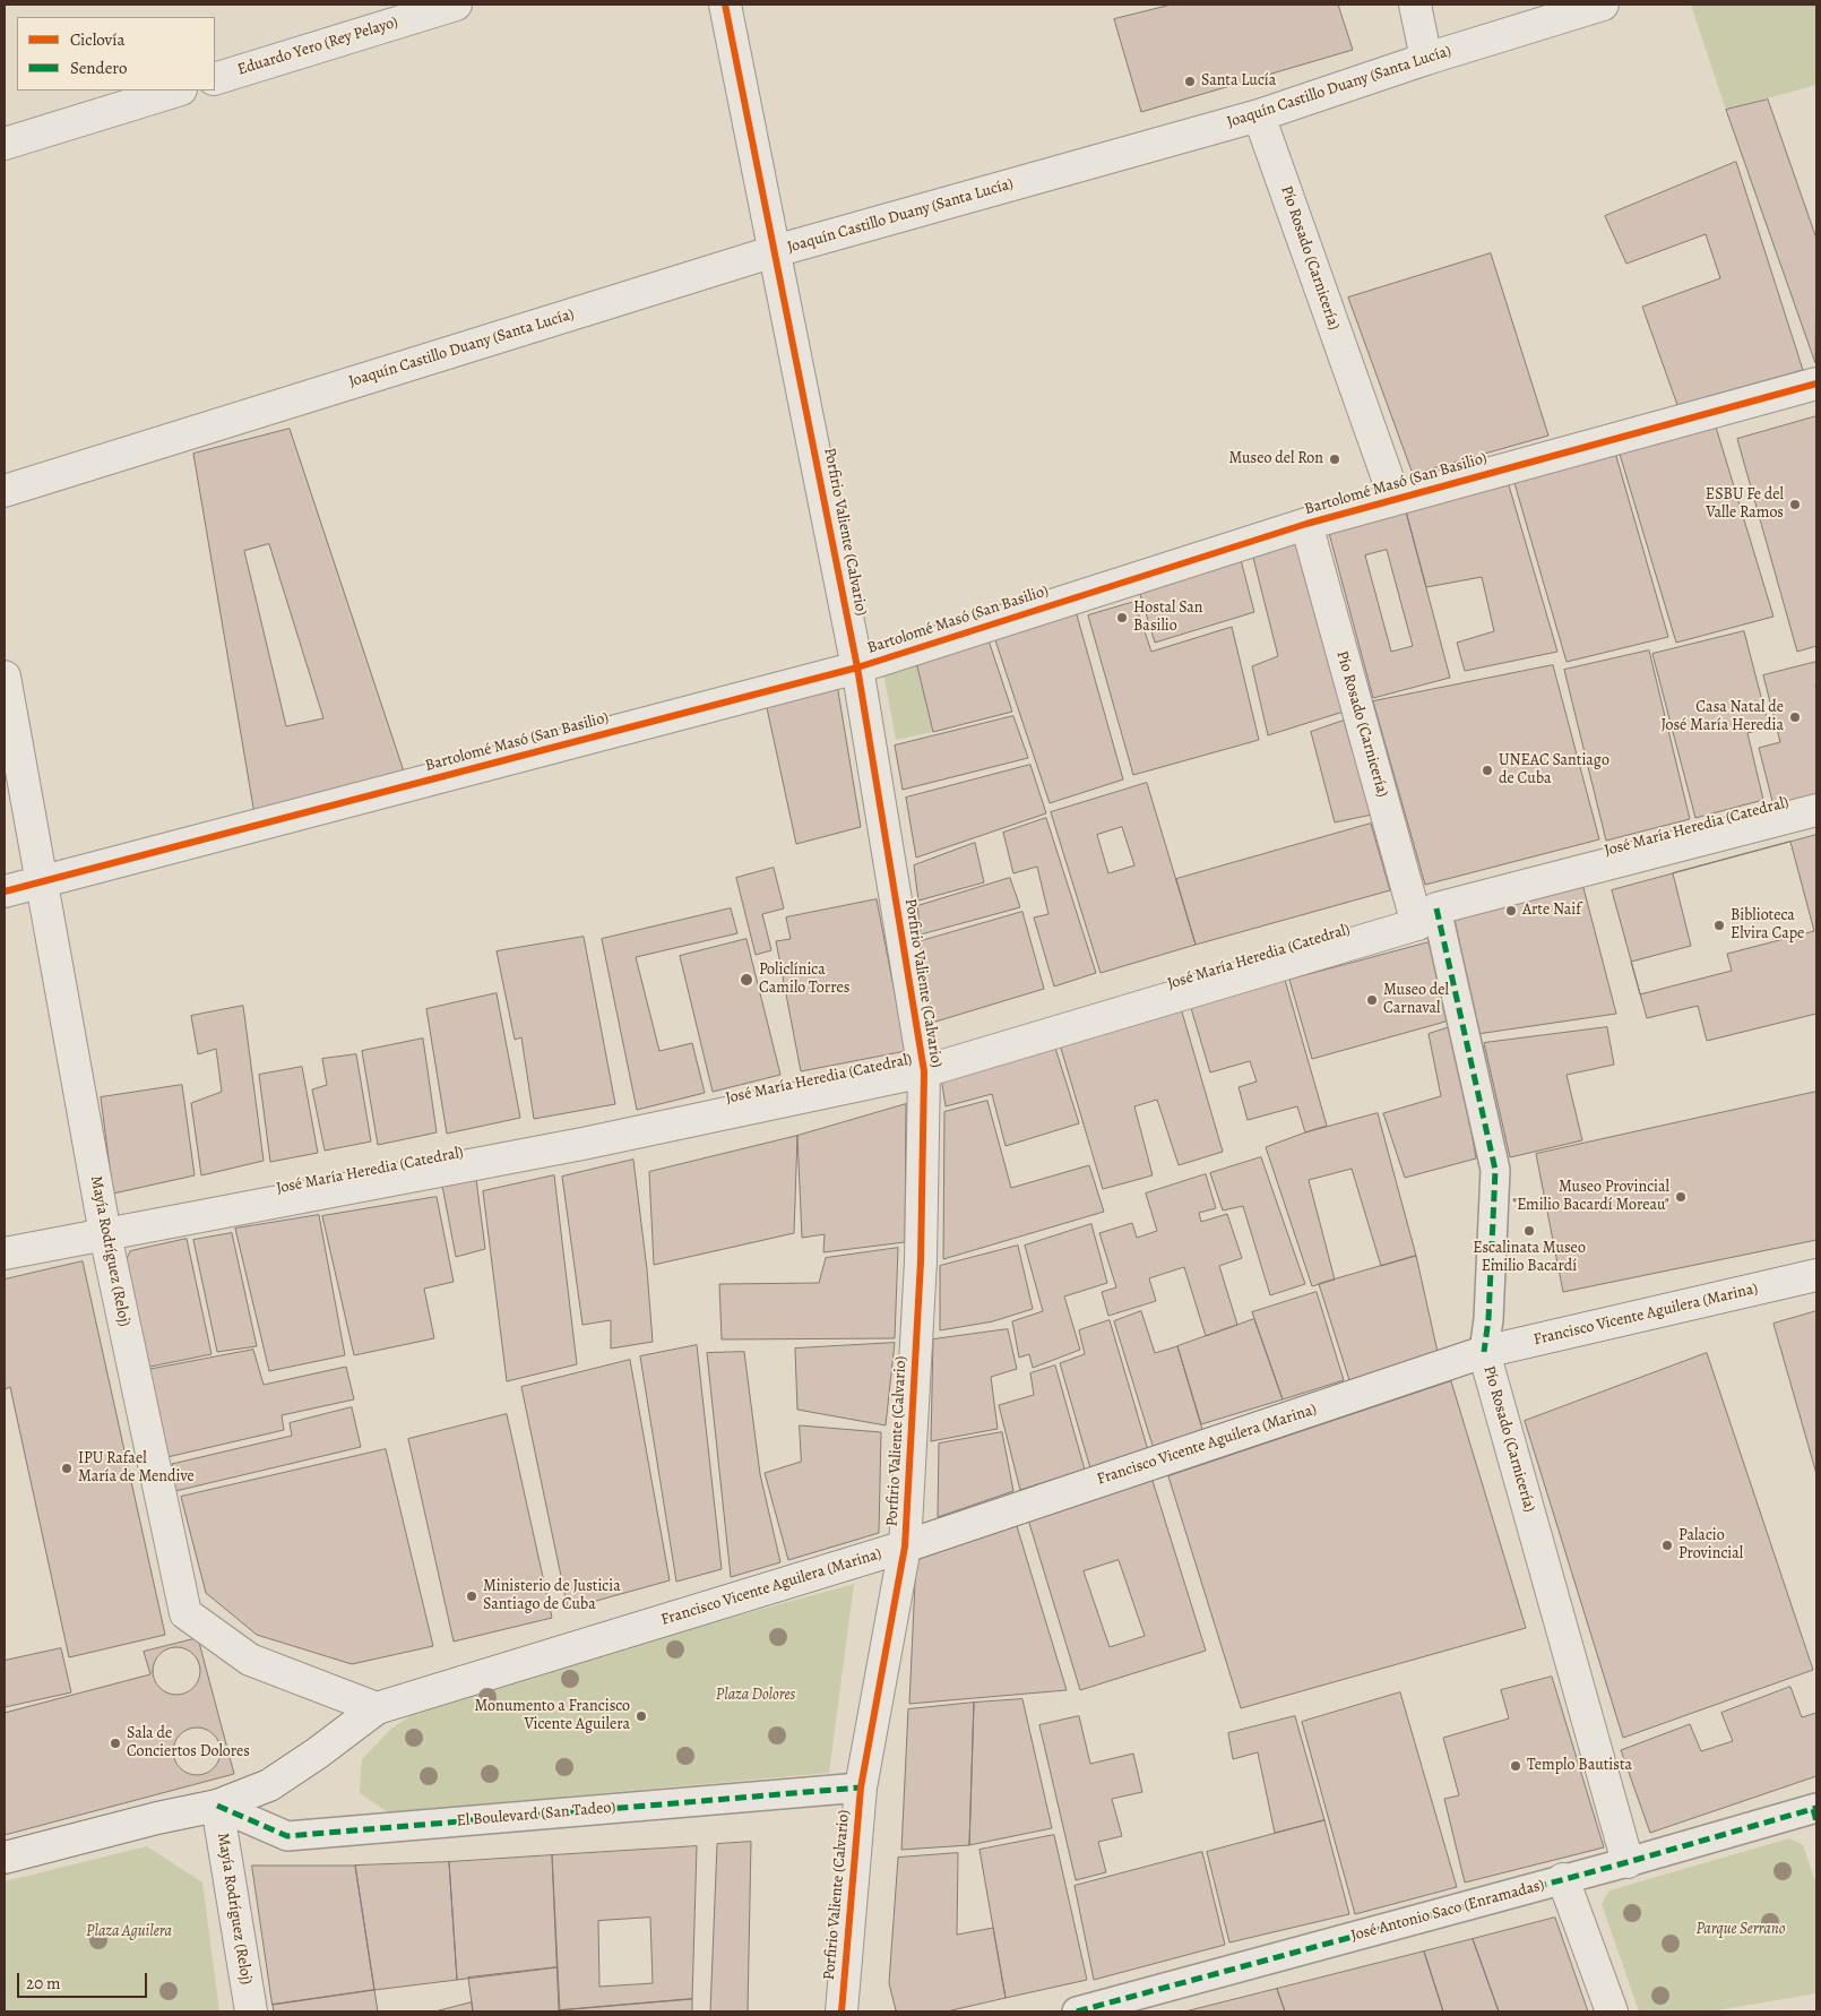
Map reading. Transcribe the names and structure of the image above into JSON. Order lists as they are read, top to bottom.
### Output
{
  "streets": {
    "street": [
      "Eduardo Yero (Rey Pelayo)",
      "Joaquín Castillo Duany (Santa Lucía)",
      "Pío Rosado (Carnicería)",
      "Bartolomé Masó (San Basilio)",
      "Porfirio Valiente (Calvario)",
      "José María Heredia (Catedral)",
      "Mayía Rodríguez (Reloj)",
      "Francisco Vicente Aguilera (Marina)",
      "El Boulevard (San Tadeo)",
      "José Antonio Saco (Enramadas)"
    ]
  },
  "crossings": [
    ["Joaquín Castillo Duany (Santa Lucía)", "Pío Rosado (Carnicería)"],
    ["Joaquín Castillo Duany (Santa Lucía)", "Porfirio Valiente (Calvario)"],
    ["Pío Rosado (Carnicería)", "Bartolomé Masó (San Basilio)"],
    ["Pío Rosado (Carnicería)", "José María Heredia (Catedral)"],
    ["Pío Rosado (Carnicería)", "Francisco Vicente Aguilera (Marina)"],
    ["Pío Rosado (Carnicería)", "José Antonio Saco (Enramadas)"],
    ["Bartolomé Masó (San Basilio)", "Porfirio Valiente (Calvario)"],
    ["Bartolomé Masó (San Basilio)", "Mayía Rodríguez (Reloj)"],
    ["Porfirio Valiente (Calvario)", "José María Heredia (Catedral)"],
    ["Porfirio Valiente (Calvario)", "Francisco Vicente Aguilera (Marina)"],
    ["Porfirio Valiente (Calvario)", "El Boulevard (San Tadeo)"],
    ["José María Heredia (Catedral)", "Mayía Rodríguez (Reloj)"],
    ["Mayía Rodríguez (Reloj)", "Francisco Vicente Aguilera (Marina)"],
    ["Mayía Rodríguez (Reloj)", "El Boulevard (San Tadeo)"],
    ["Francisco Vicente Aguilera (Marina)", "El Boulevard (San Tadeo)"]
  ],
  "parks": ["Plaza Dolores", "Parque Serrano", "Plaza Aguilera"],
  "places": [
    "Santa Lucía",
    "Museo del Ron",
    "ESBU Fe del Valle Ramos",
    "Hostal San Basilio",
    "Casa Natal de José María Heredia",
    "UNEAC Santiago de Cuba",
    "Arte Naif",
    "Biblioteca Elvira Cape",
    "Policlínica Camilo Torres",
    "Museo del Carnaval",
    "Museo Provincial \"Emilio Bacardí Moreau\"",
    "Escalinata Museo Emilio Bacardí",
    "IPU Rafael María de Mendive",
    "Palacio Provincial",
    "Ministerio de Justicia Santiago de Cuba",
    "Monumento a Francisco Vicente Aguilera",
    "Sala de Conciertos Dolores",
    "Templo Bautista"
  ],
  "legend": ["Ciclovía", "Sendero"],
  "scale_bar": "20 m"
}
